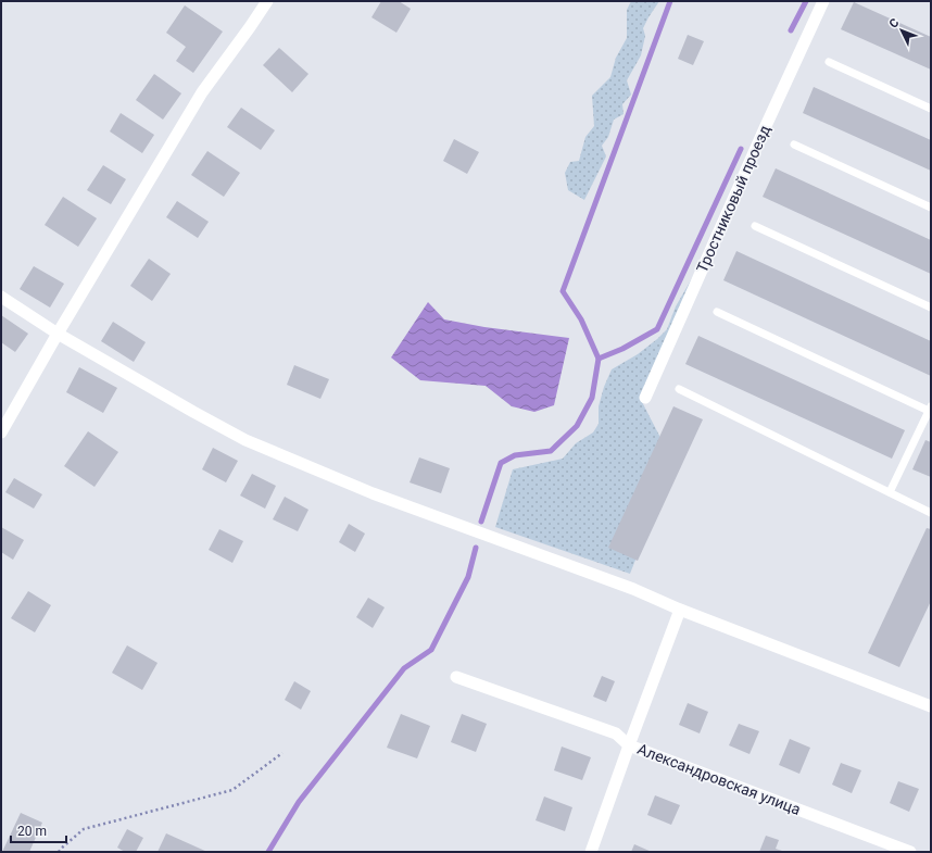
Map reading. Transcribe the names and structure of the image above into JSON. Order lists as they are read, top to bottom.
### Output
{
  "streets": {
    "street": ["Тростниковый проезд", "Александровская улица"]
  },
  "scale_bar": "20 m",
  "north": "top left"
}
